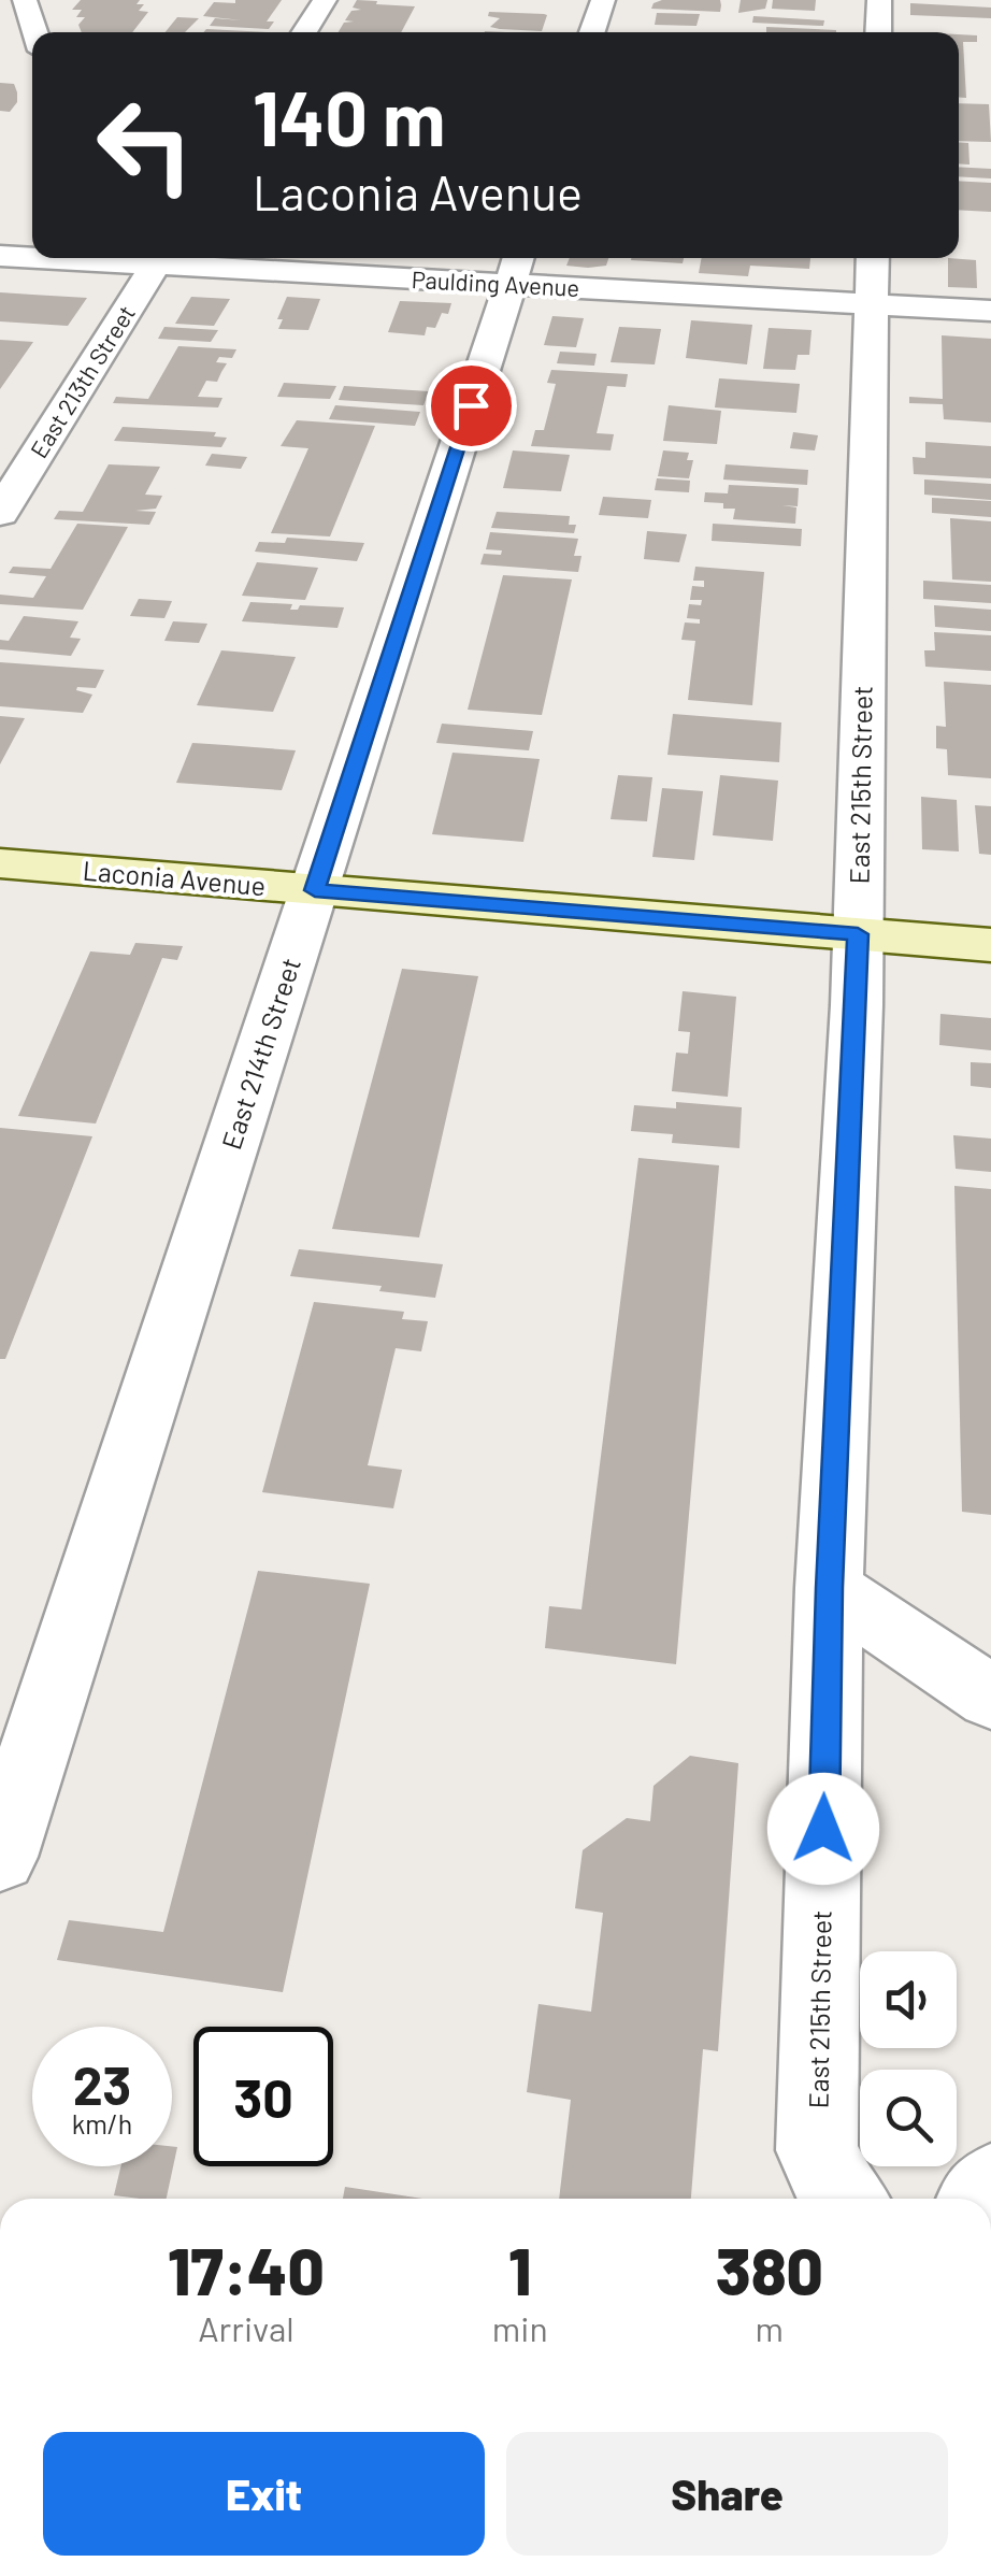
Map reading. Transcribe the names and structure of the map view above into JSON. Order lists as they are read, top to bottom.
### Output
{
  "streets": {
    "street": [
      "Paulding Avenue",
      "East 213th Street",
      "East 215th Street",
      "Laconia Avenue",
      "East 214th Street"
    ]
  },
  "crossings": [
    ["Paulding Avenue", "East 213th Street"],
    ["Paulding Avenue", "East 215th Street"],
    ["Paulding Avenue", "East 214th Street"],
    ["East 215th Street", "Laconia Avenue"],
    ["Laconia Avenue", "East 214th Street"]
  ],
  "page": {
    "turn": ["140 m", "Laconia Avenue"],
    "speed": "23 km/h",
    "limit": "30",
    "eta": [
      "17:40",
      "Arrival",
      "1",
      "min",
      "380",
      "m"
    ],
    "buttons": ["Exit", "Share"]
  }
}
